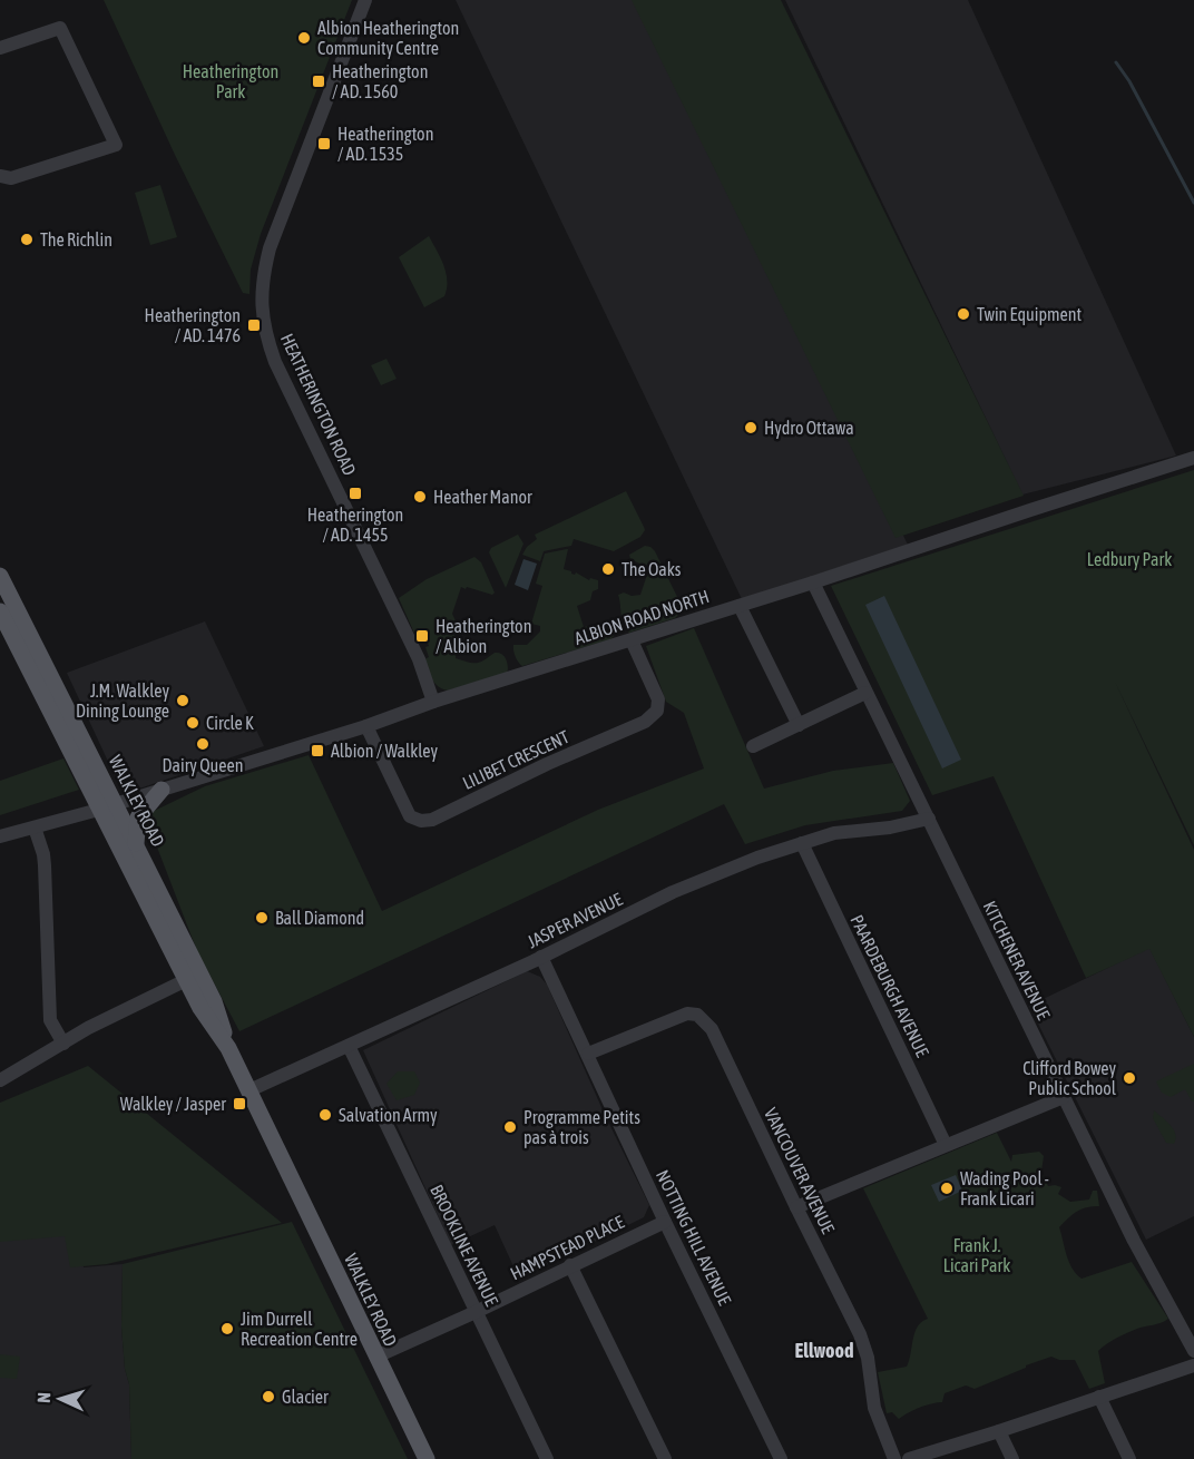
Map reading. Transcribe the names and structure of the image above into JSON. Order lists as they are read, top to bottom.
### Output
{
  "streets": {
    "main road": ["WALKLEY ROAD"],
    "street": [
      "HEATHERINGTON ROAD",
      "ALBION ROAD NORTH",
      "LILIBET CRESCENT",
      "JASPER AVENUE",
      "KITCHENER AVENUE",
      "PAARDEBURGH AVENUE",
      "VANCOUVER AVENUE",
      "NOTTING HILL AVENUE",
      "BROOKLINE AVENUE",
      "HAMPSTEAD PLACE"
    ]
  },
  "crossings": [
    ["HEATHERINGTON ROAD", "ALBION ROAD NORTH"],
    ["ALBION ROAD NORTH", "LILIBET CRESCENT"],
    ["ALBION ROAD NORTH", "WALKLEY ROAD"],
    ["ALBION ROAD NORTH", "KITCHENER AVENUE"],
    ["WALKLEY ROAD", "JASPER AVENUE"],
    ["WALKLEY ROAD", "HAMPSTEAD PLACE"],
    ["JASPER AVENUE", "KITCHENER AVENUE"],
    ["JASPER AVENUE", "PAARDEBURGH AVENUE"],
    ["JASPER AVENUE", "NOTTING HILL AVENUE"],
    ["JASPER AVENUE", "BROOKLINE AVENUE"],
    ["VANCOUVER AVENUE", "NOTTING HILL AVENUE"],
    ["NOTTING HILL AVENUE", "HAMPSTEAD PLACE"],
    ["BROOKLINE AVENUE", "HAMPSTEAD PLACE"]
  ],
  "districts": ["Ellwood"],
  "parks": ["Heatherington Park", "Ledbury Park", "Frank J. Licari Park"],
  "places": {
    "other": [
      "Albion Heatherington Community Centre",
      "The Richlin",
      "Twin Equipment",
      "Hydro Ottawa",
      "Heather Manor",
      "The Oaks",
      "J.M. Walkley Dining Lounge",
      "Circle K",
      "Dairy Queen",
      "Ball Diamond",
      "Clifford Bowey Public School",
      "Salvation Army",
      "Programme Petits pas à trois",
      "Wading Pool - Frank Licari",
      "Jim Durrell Recreation Centre",
      "Glacier"
    ],
    "transit": [
      "Heatherington / AD. 1560",
      "Heatherington / AD. 1535",
      "Heatherington / AD. 1476",
      "Heatherington / AD. 1455",
      "Heatherington / Albion",
      "Albion / Walkley",
      "Walkley / Jasper"
    ]
  },
  "north": "left"
}
